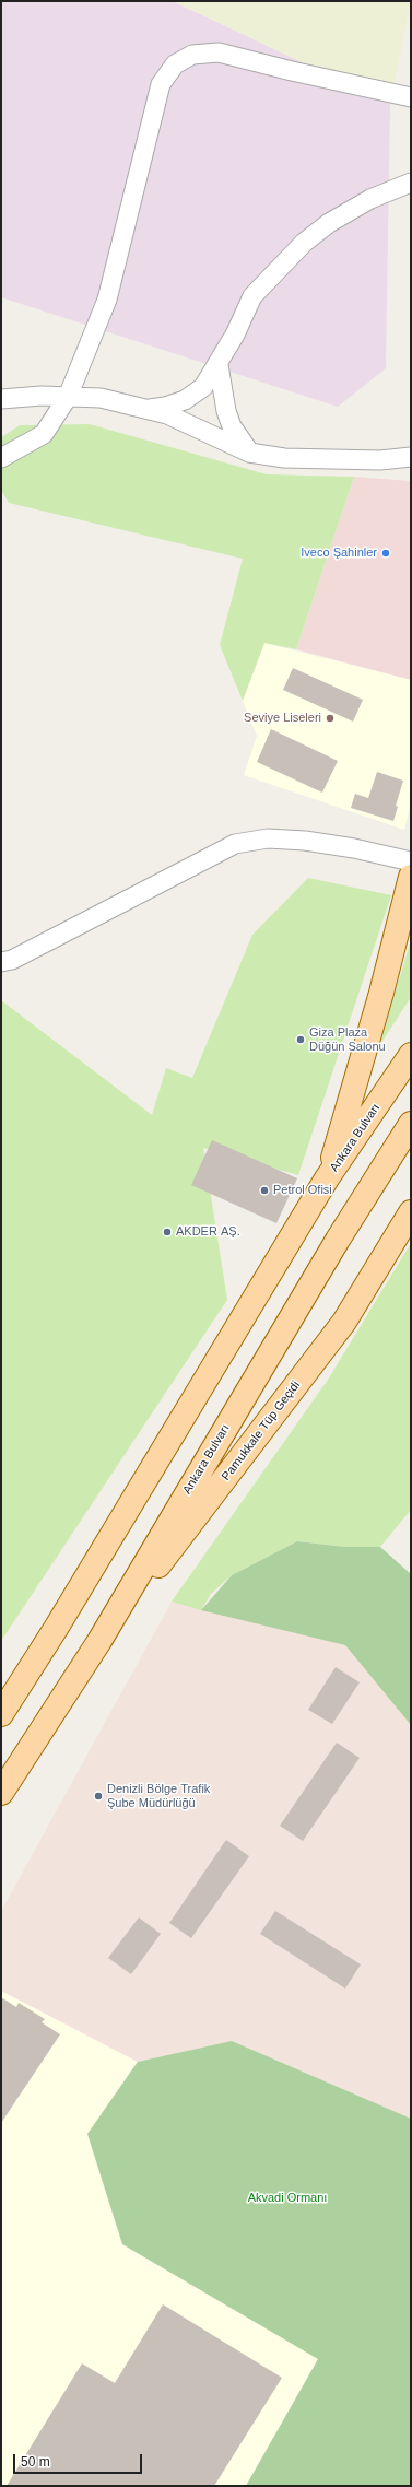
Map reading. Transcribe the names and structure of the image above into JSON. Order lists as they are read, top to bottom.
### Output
{
  "streets": {
    "main road": ["Ankara Bulvarı", "Pamukkale Tüp Geçidi"]
  },
  "crossings": [
    ["Ankara Bulvarı", "Pamukkale Tüp Geçidi"]
  ],
  "parks": ["Akvadi Ormanı"],
  "places": [
    "Iveco Şahinler",
    "Seviye Liseleri",
    "Giza Plaza Düğün Salonu",
    "Petrol Ofisi",
    "AKDER AŞ.",
    "Denizli Bölge Trafik Şube Müdürlüğü"
  ],
  "scale_bar": "50 m"
}
